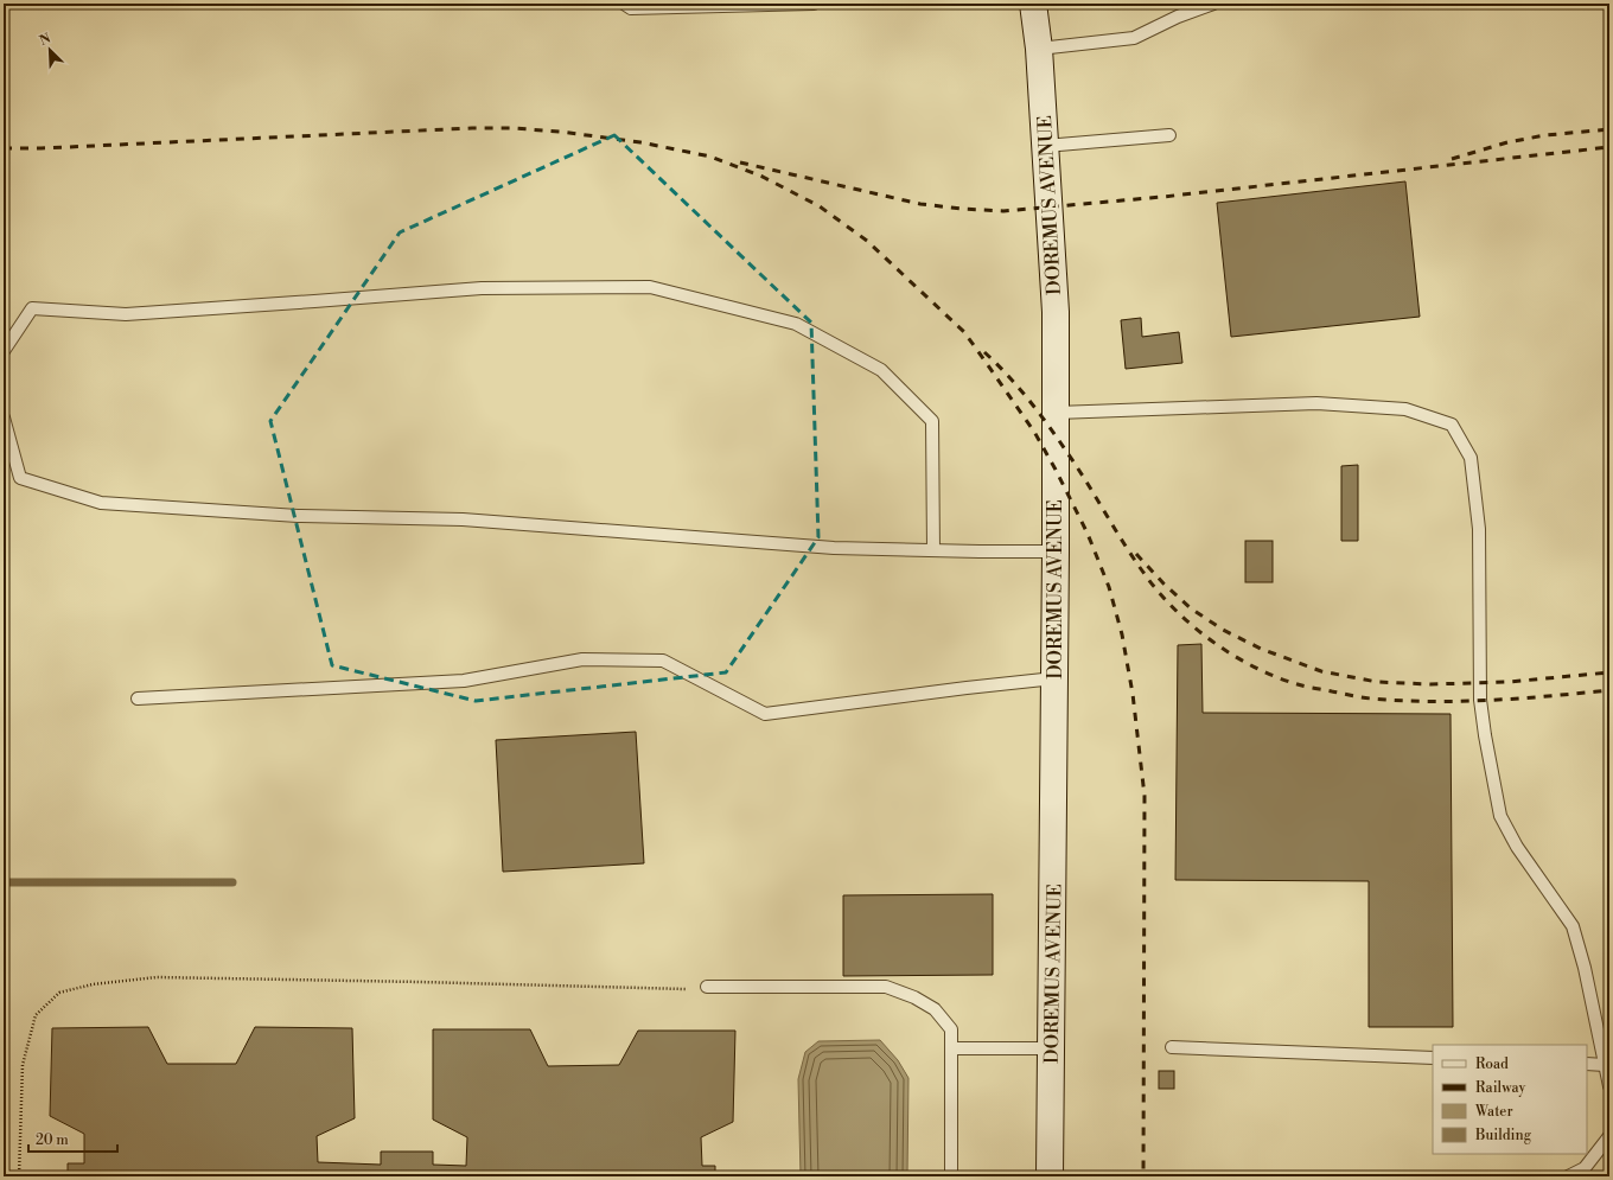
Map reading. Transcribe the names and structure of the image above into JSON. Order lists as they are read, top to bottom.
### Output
{
  "streets": {
    "main road": ["DOREMUS AVENUE"]
  },
  "legend": [
    "Road",
    "Railway",
    "Water",
    "Building"
  ],
  "scale_bar": "20 m",
  "north": "top left"
}
